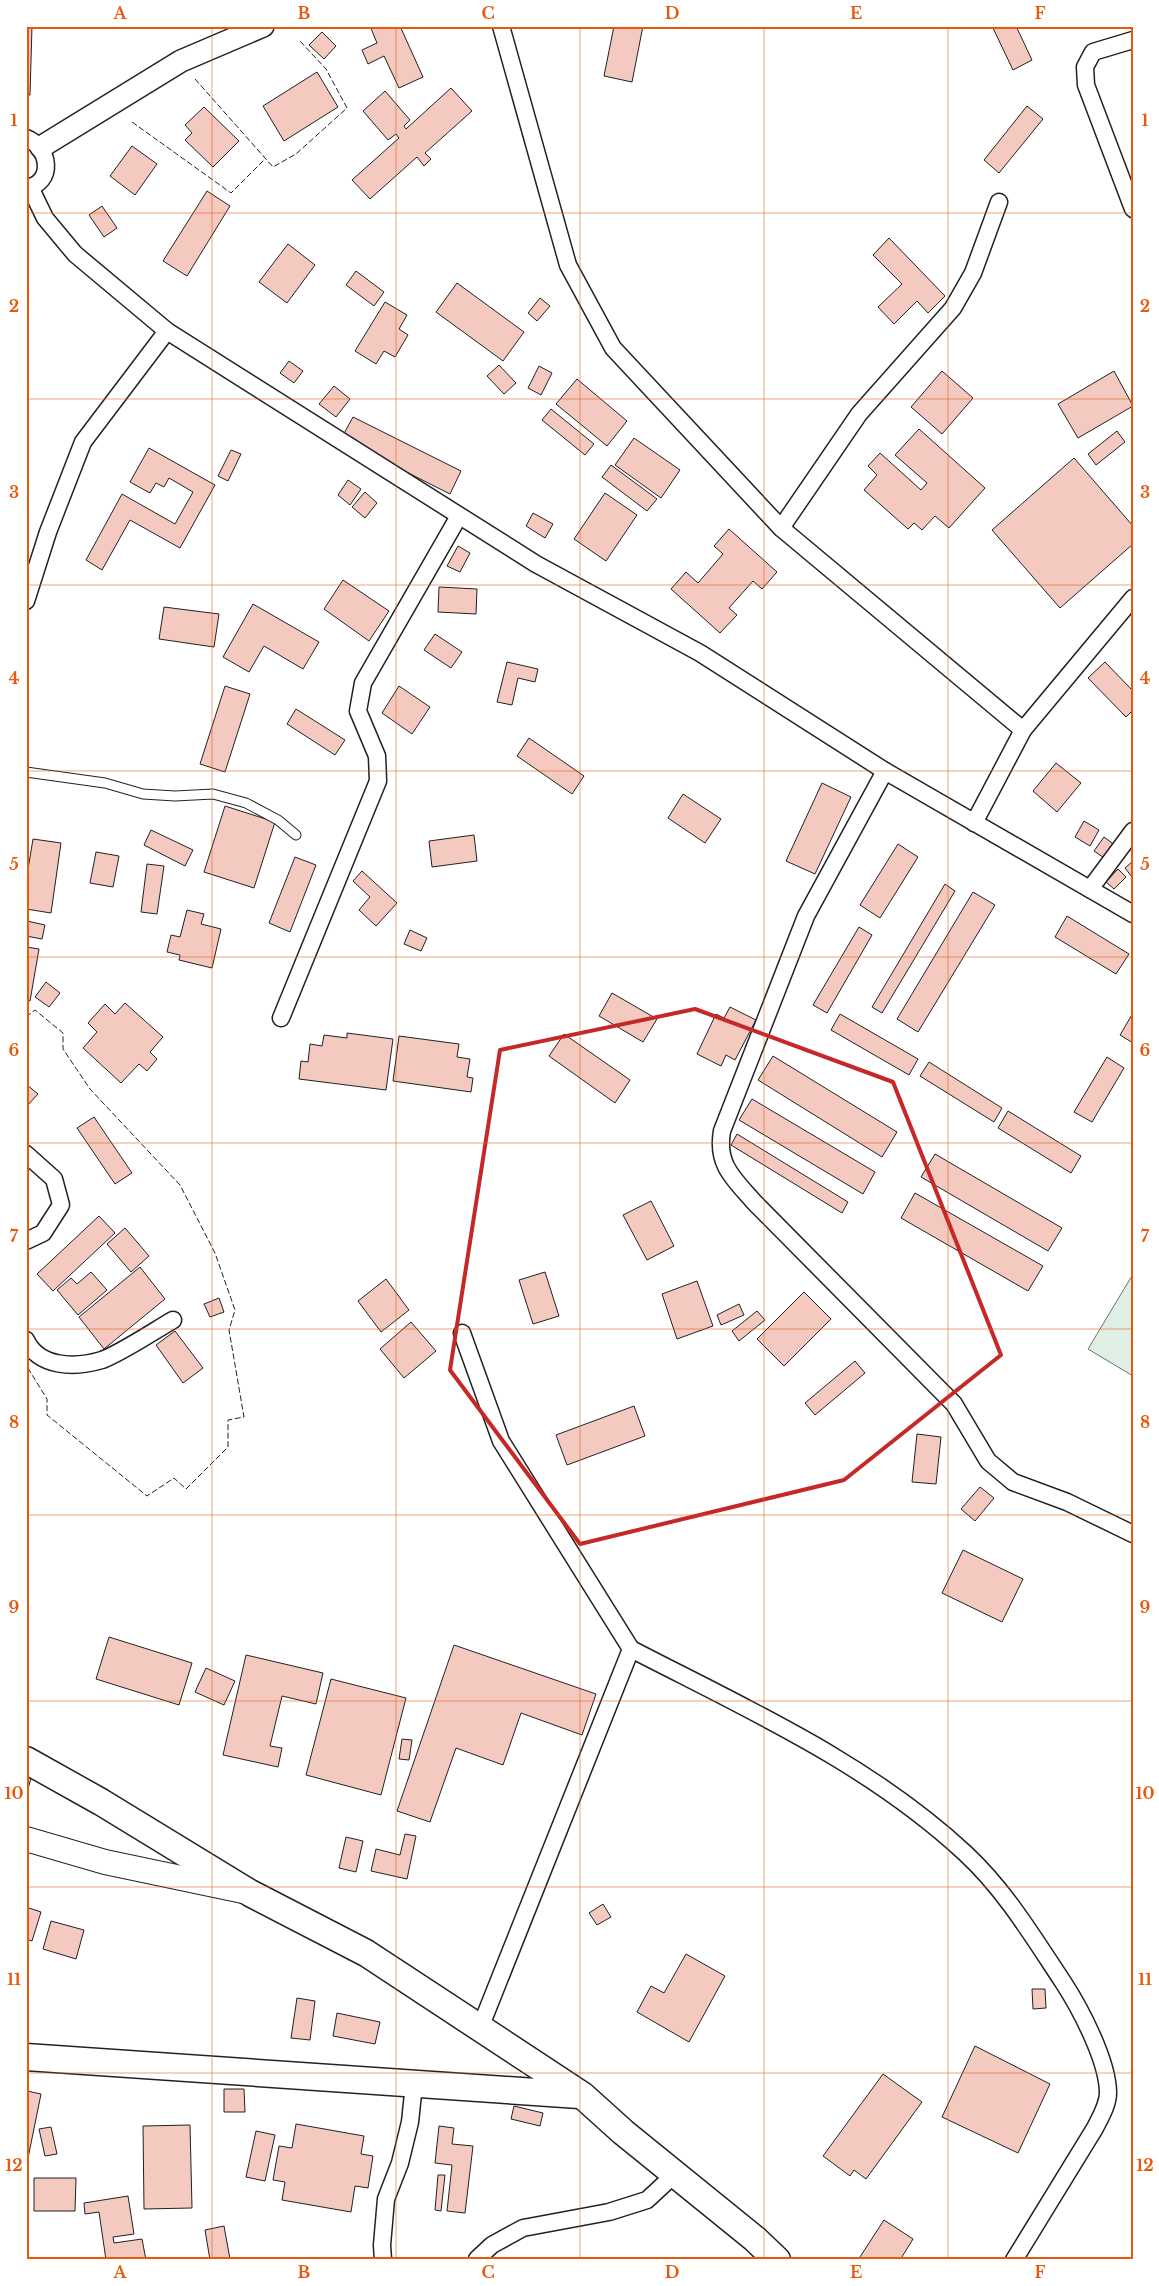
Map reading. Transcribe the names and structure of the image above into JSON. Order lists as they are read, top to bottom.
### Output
{
  "grid": {
    "columns": [
      "A",
      "B",
      "C",
      "D",
      "E",
      "F"
    ],
    "rows": [
      "1",
      "2",
      "3",
      "4",
      "5",
      "6",
      "7",
      "8",
      "9",
      "10",
      "11",
      "12"
    ]
  }
}
